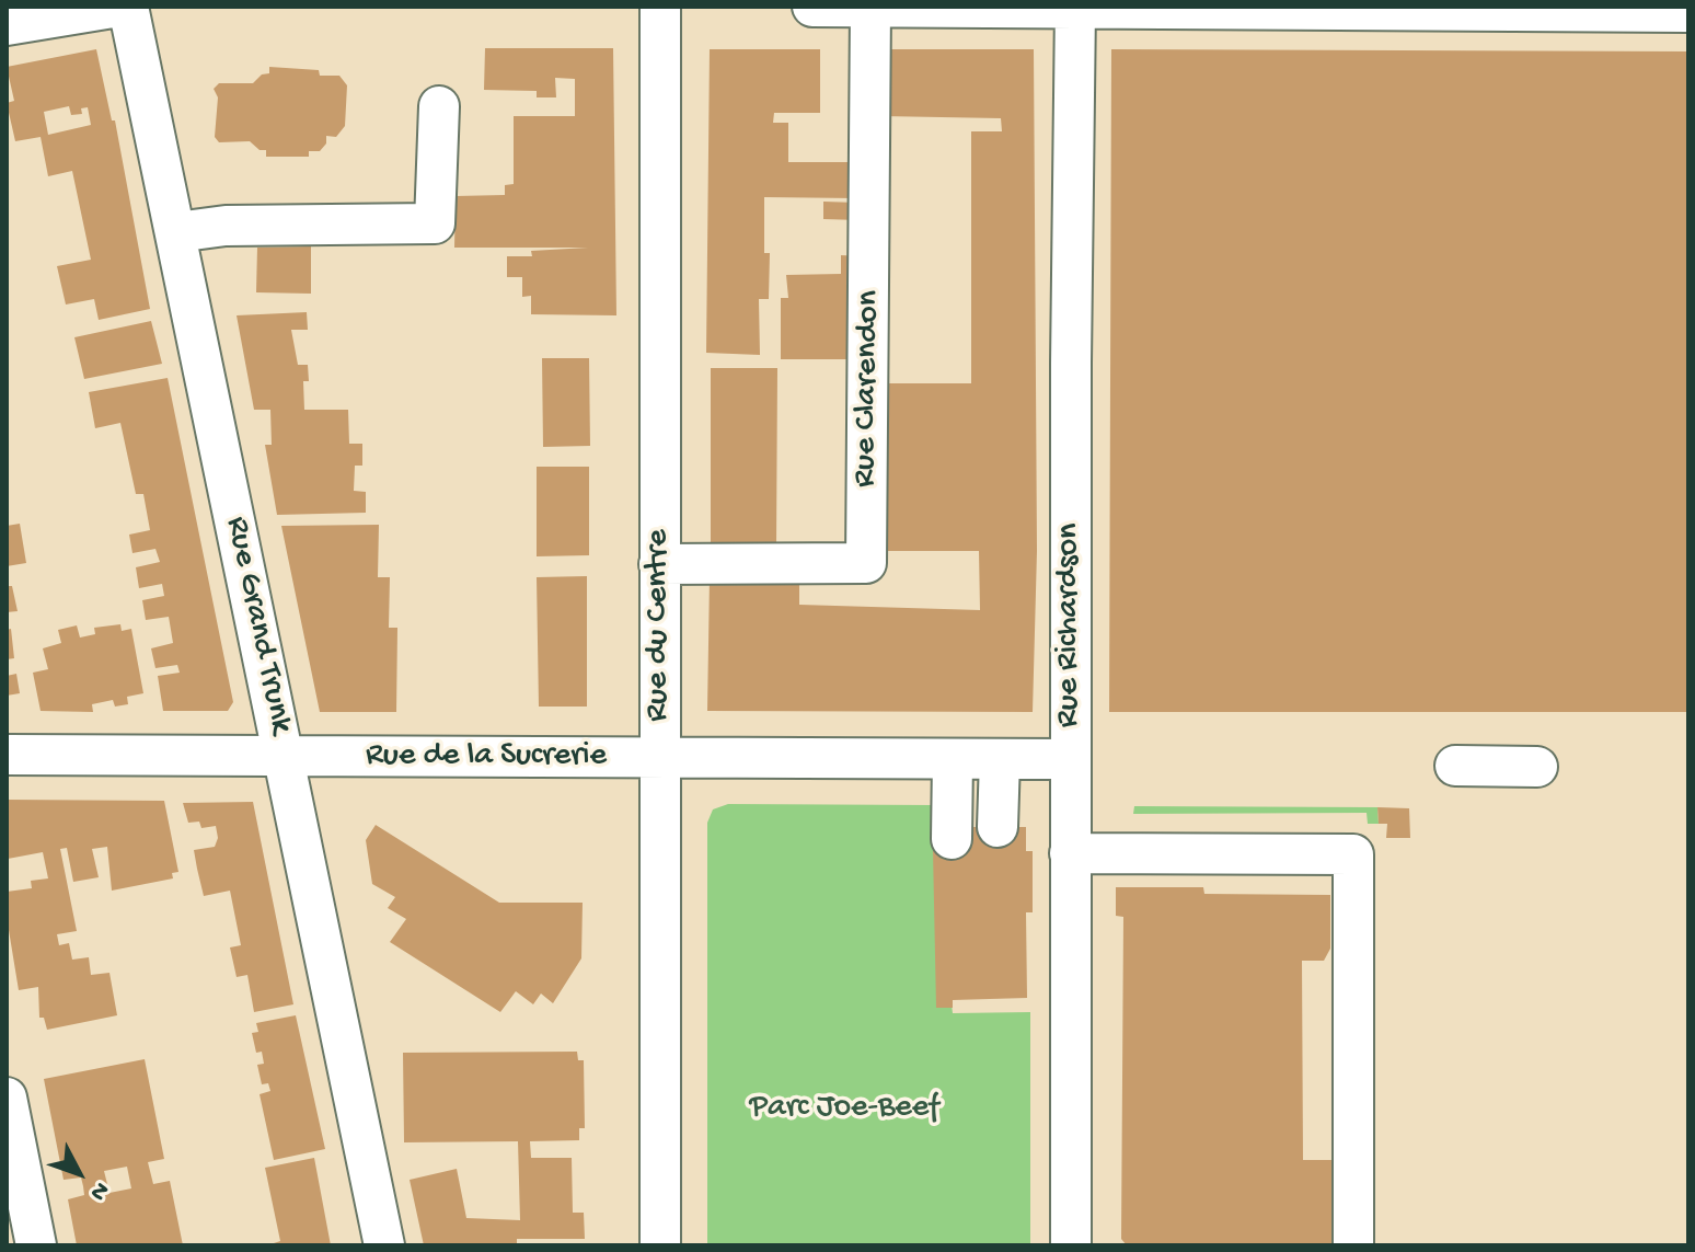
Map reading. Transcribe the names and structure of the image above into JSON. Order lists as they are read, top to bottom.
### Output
{
  "streets": {
    "street": [
      "Rue Clarendon",
      "Rue Grand Trunk",
      "Rue du Centre",
      "Rue Richardson",
      "Rue de la Sucrerie"
    ]
  },
  "crossings": [
    ["Rue Clarendon", "Rue du Centre"],
    ["Rue Grand Trunk", "Rue de la Sucrerie"],
    ["Rue du Centre", "Rue de la Sucrerie"],
    ["Rue Richardson", "Rue de la Sucrerie"]
  ],
  "parks": ["Parc Joe-Beef"],
  "north": "bottom right"
}
